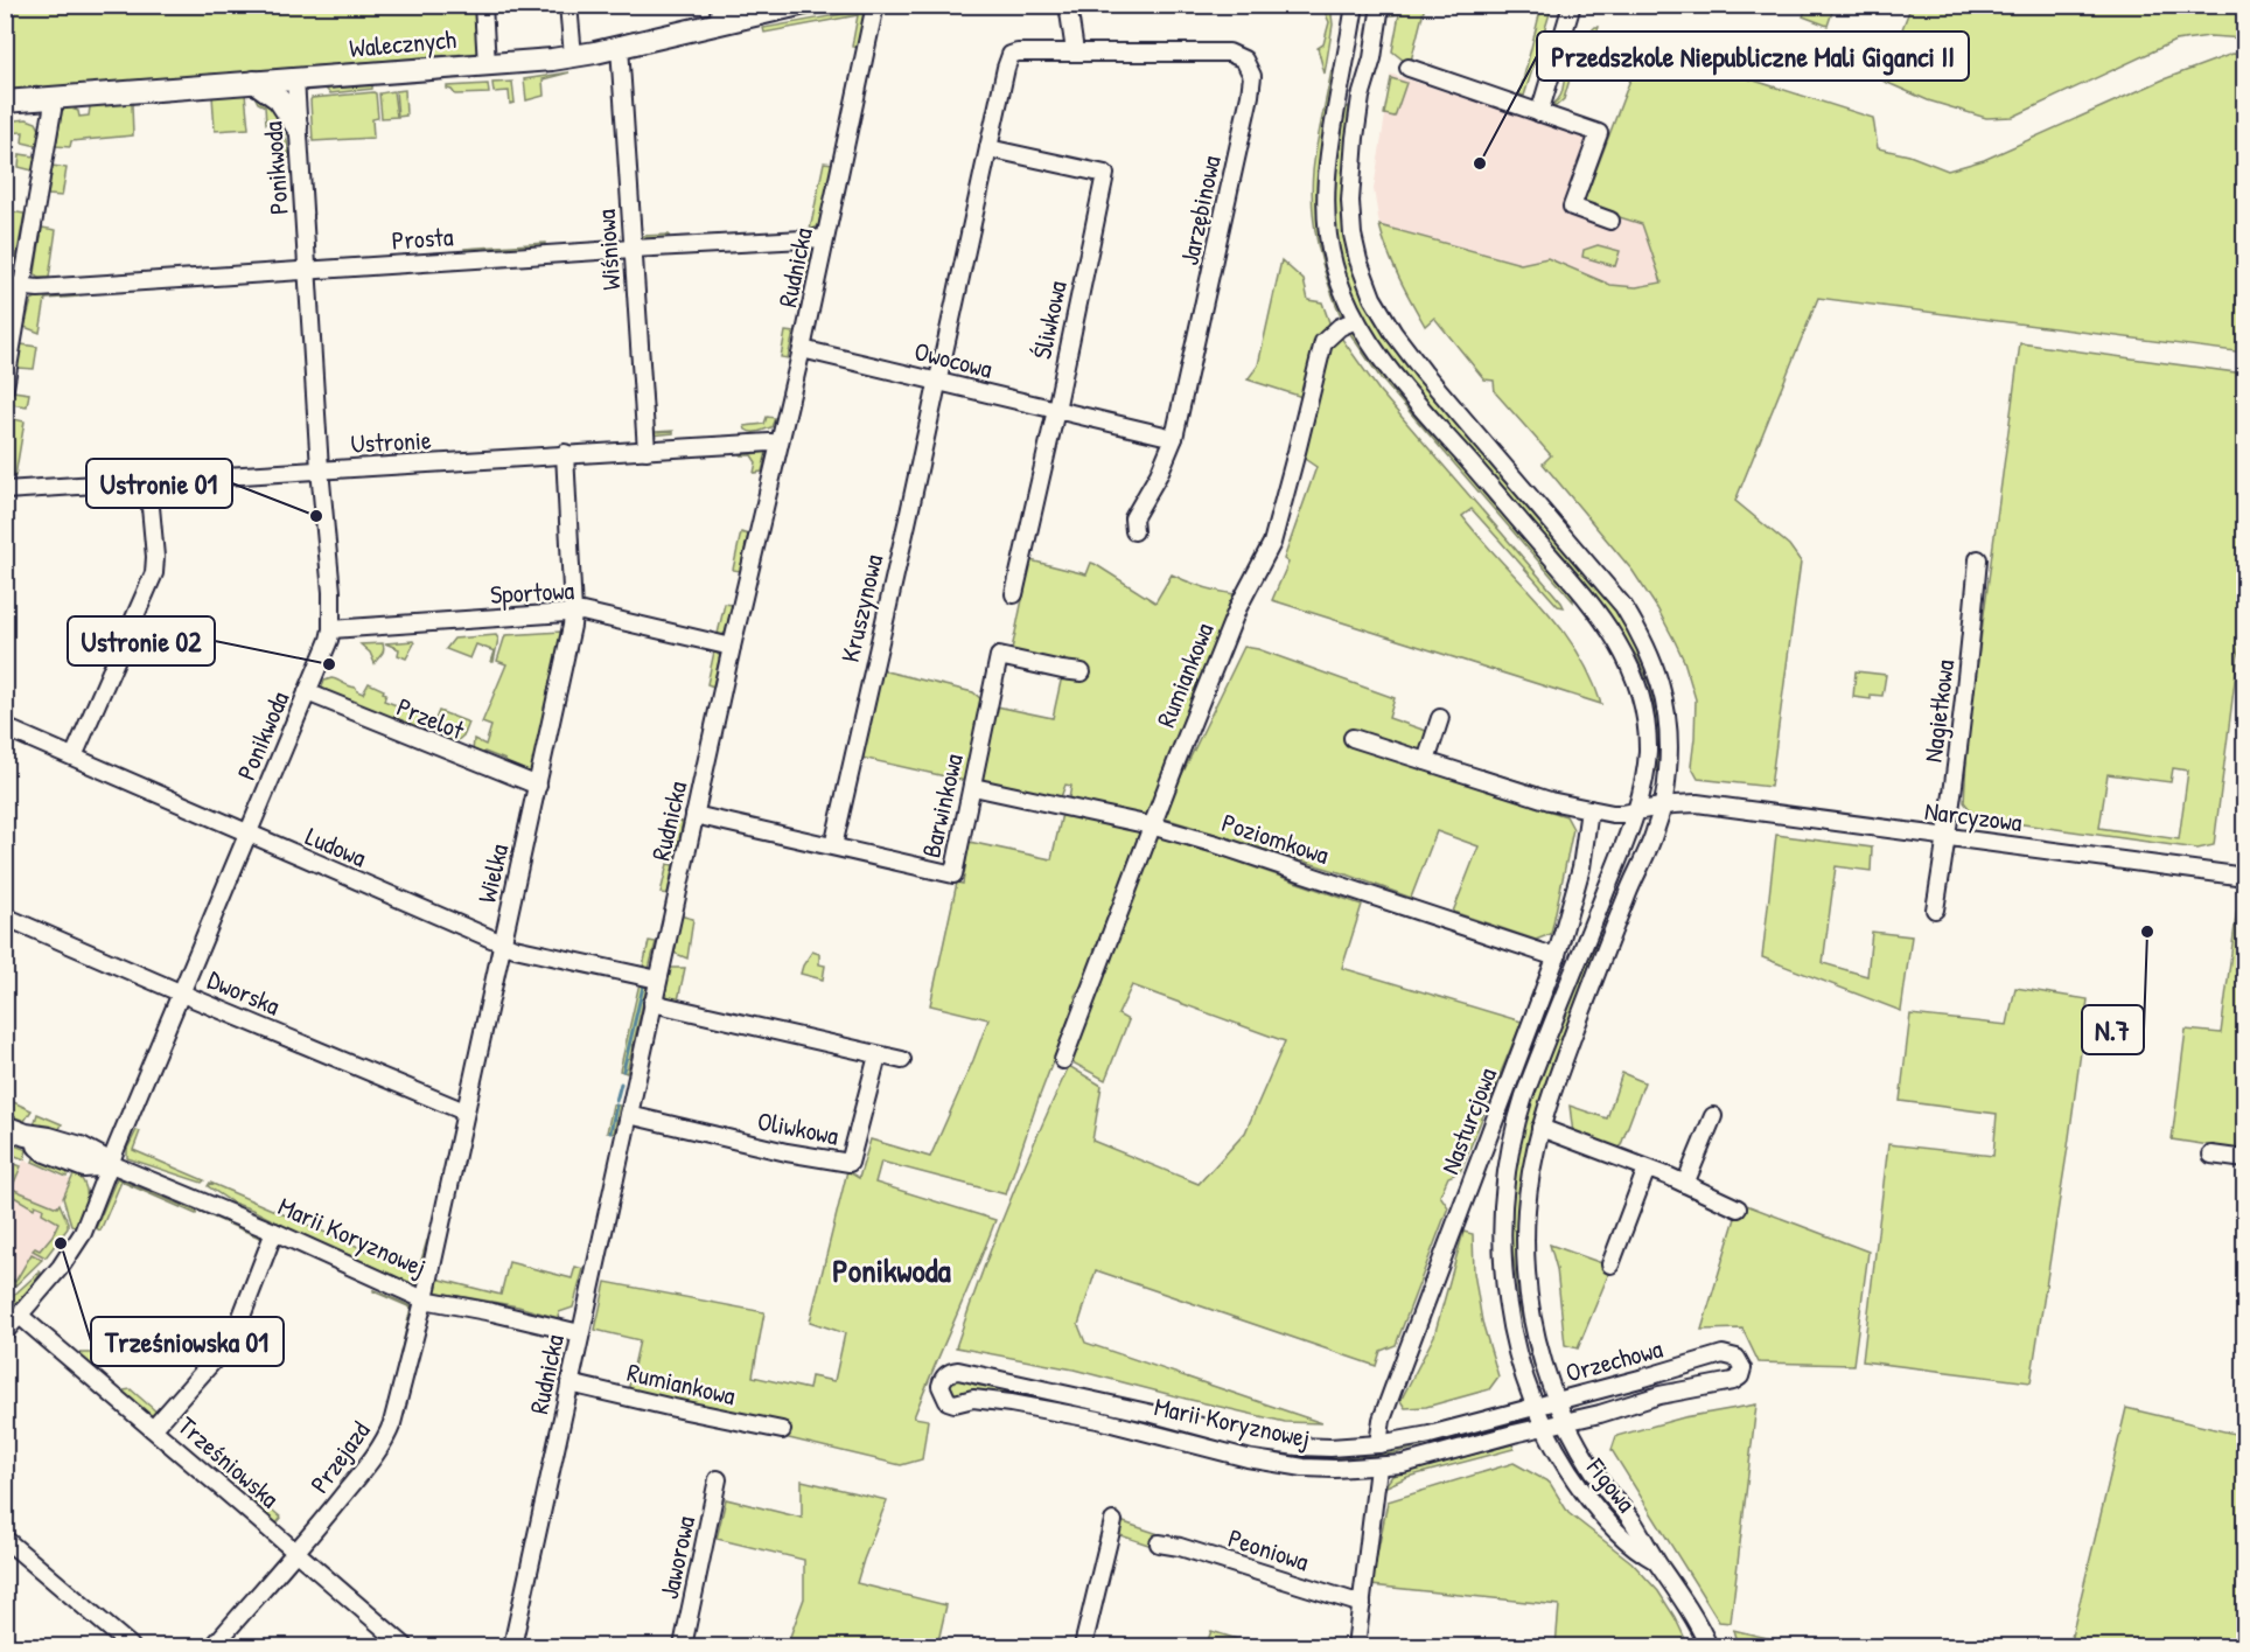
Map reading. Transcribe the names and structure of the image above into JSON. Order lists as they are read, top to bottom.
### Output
{
  "streets": {
    "street": [
      "Walecznych",
      "Ponikwoda",
      "Jarzębinowa",
      "Prosta",
      "Wiśniowa",
      "Rudnicka",
      "Śliwkowa",
      "Owocowa",
      "Ustronie",
      "Sportowa",
      "Kruszynowa",
      "Rumiankowa",
      "Nagietkowa",
      "Przelot",
      "Barwinkowa",
      "Narcyzowa",
      "Poziomkowa",
      "Ludowa",
      "Wielka",
      "Dworska",
      "Nasturcjowa",
      "Oliwkowa",
      "Marii Koryznowej",
      "Orzechowa",
      "Przejazd",
      "Trześniowska",
      "Figowa",
      "Peoniowa",
      "Jaworowa"
    ]
  },
  "crossings": [
    ["Walecznych", "Ponikwoda"],
    ["Walecznych", "Wiśniowa"],
    ["Ponikwoda", "Prosta"],
    ["Ponikwoda", "Ustronie"],
    ["Ponikwoda", "Sportowa"],
    ["Ponikwoda", "Przelot"],
    ["Ponikwoda", "Ludowa"],
    ["Ponikwoda", "Dworska"],
    ["Ponikwoda", "Marii Koryznowej"],
    ["Ponikwoda", "Trześniowska"],
    ["Jarzębinowa", "Śliwkowa"],
    ["Jarzębinowa", "Owocowa"],
    ["Jarzębinowa", "Kruszynowa"],
    ["Prosta", "Wiśniowa"],
    ["Prosta", "Rudnicka"],
    ["Wiśniowa", "Ustronie"],
    ["Rudnicka", "Owocowa"],
    ["Rudnicka", "Ustronie"],
    ["Rudnicka", "Sportowa"],
    ["Rudnicka", "Rumiankowa"],
    ["Rudnicka", "Barwinkowa"],
    ["Rudnicka", "Ludowa"],
    ["Rudnicka", "Oliwkowa"],
    ["Rudnicka", "Marii Koryznowej"],
    ["Śliwkowa", "Owocowa"],
    ["Owocowa", "Kruszynowa"],
    ["Ustronie", "Wielka"],
    ["Sportowa", "Wielka"],
    ["Kruszynowa", "Barwinkowa"],
    ["Rumiankowa", "Poziomkowa"],
    ["Rumiankowa", "Figowa"],
    ["Nagietkowa", "Narcyzowa"],
    ["Przelot", "Wielka"],
    ["Barwinkowa", "Poziomkowa"],
    ["Narcyzowa", "Nasturcjowa"],
    ["Narcyzowa", "Figowa"],
    ["Poziomkowa", "Nasturcjowa"],
    ["Ludowa", "Wielka"],
    ["Wielka", "Dworska"],
    ["Wielka", "Marii Koryznowej"],
    ["Wielka", "Przejazd"],
    ["Nasturcjowa", "Marii Koryznowej"],
    ["Marii Koryznowej", "Orzechowa"],
    ["Marii Koryznowej", "Przejazd"],
    ["Marii Koryznowej", "Figowa"],
    ["Orzechowa", "Figowa"],
    ["Przejazd", "Trześniowska"]
  ],
  "districts": ["Ponikwoda"],
  "places": [
    "Przedszkole Niepubliczne Mali Giganci II",
    "Ustronie 01",
    "Ustronie 02",
    "N.7",
    "Trześniowska 01"
  ]
}
